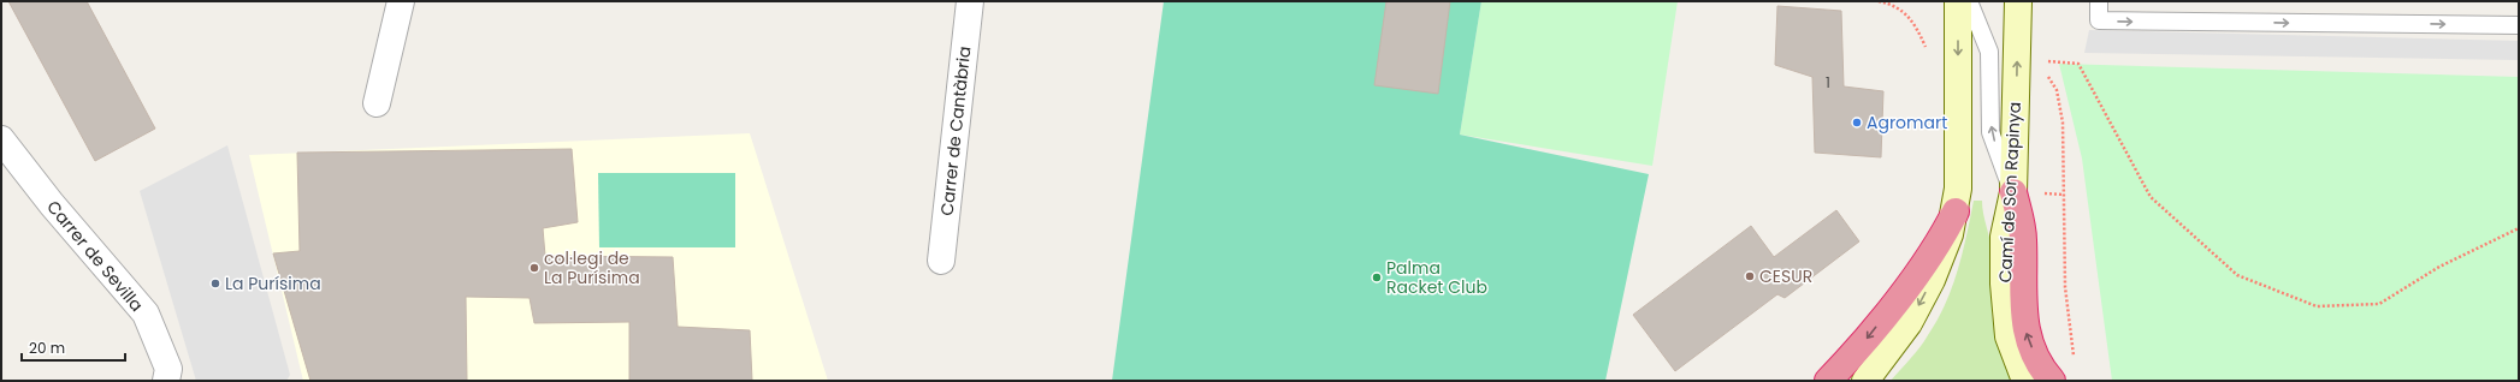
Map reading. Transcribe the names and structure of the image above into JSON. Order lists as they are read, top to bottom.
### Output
{
  "streets": {
    "street": ["Carrer de Cantàbria", "Camí de Son Rapinya", "Carrer de Sevilla"]
  },
  "places": [
    "Agromart",
    "col·legi de La Purísima",
    "CESUR",
    "Palma Racket Club",
    "La Purísima"
  ],
  "house_numbers": ["1"],
  "scale_bar": "20 m"
}
